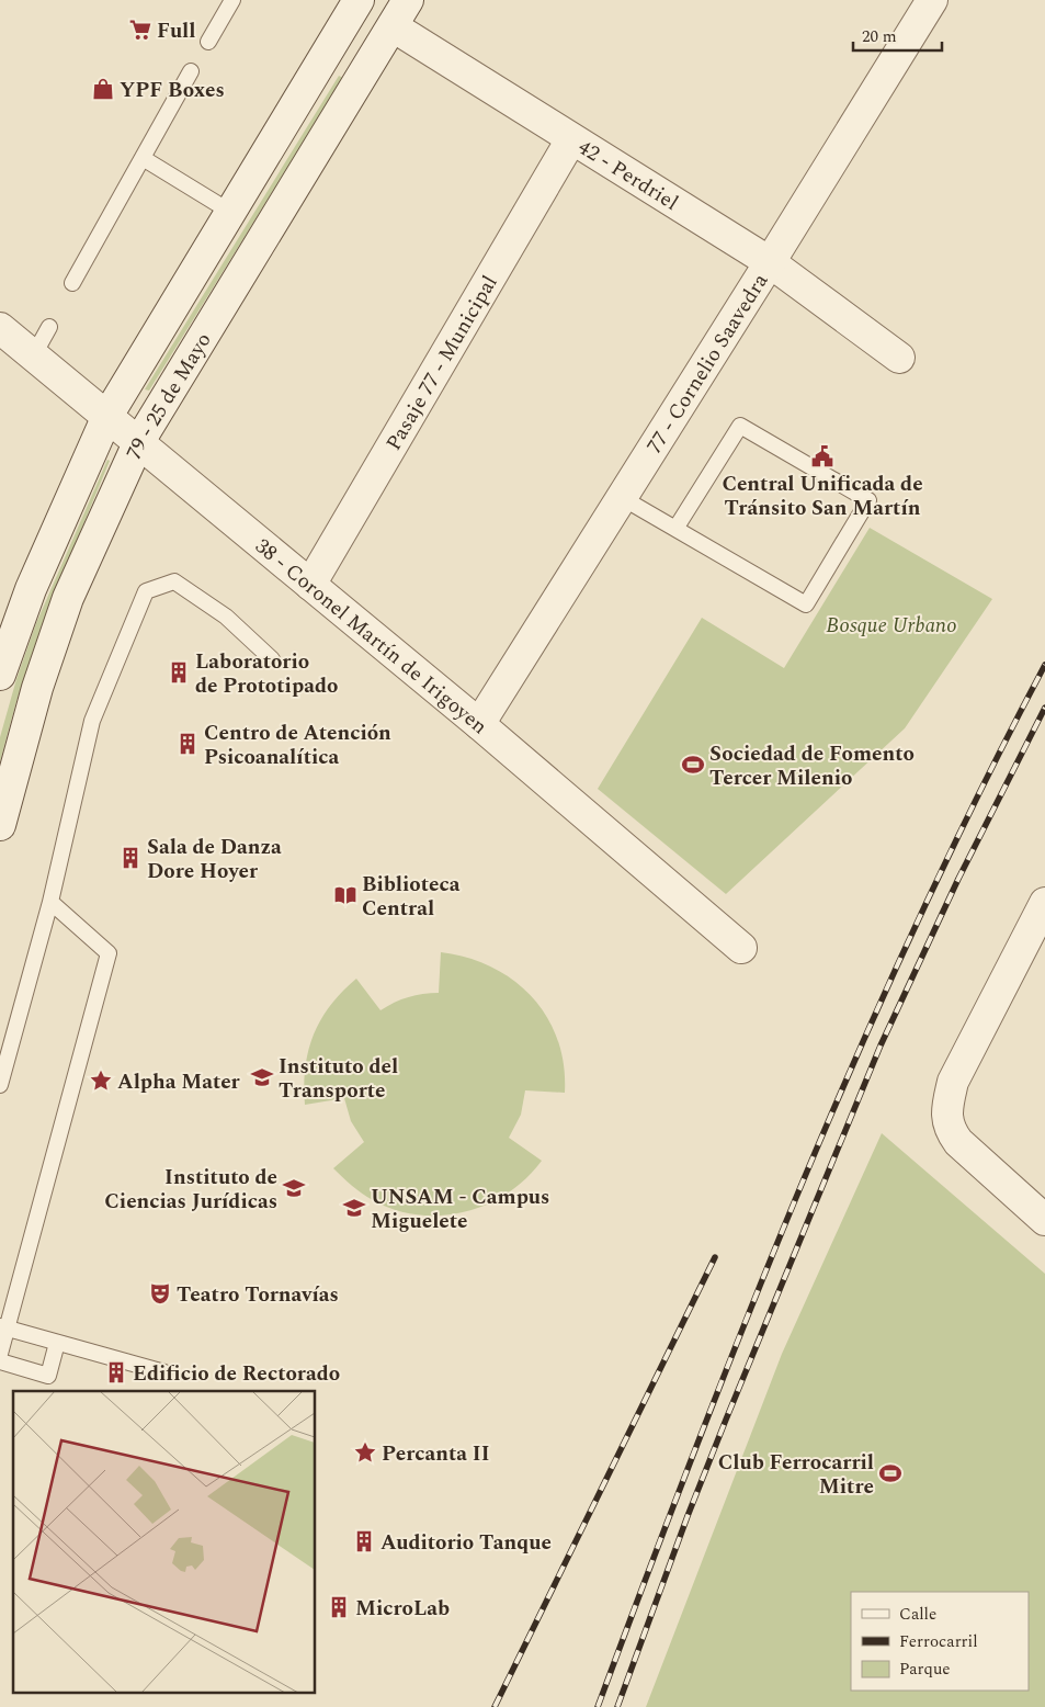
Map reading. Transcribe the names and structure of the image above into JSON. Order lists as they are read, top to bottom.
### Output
{
  "streets": {
    "street": [
      "42 - Perdriel",
      "Pasaje 77 - Municipal",
      "77 - Cornelio Saavedra",
      "79 - 25 de Mayo",
      "38 - Coronel Martín de Irigoyen"
    ]
  },
  "crossings": [
    ["42 - Perdriel", "Pasaje 77 - Municipal"],
    ["42 - Perdriel", "77 - Cornelio Saavedra"],
    ["42 - Perdriel", "79 - 25 de Mayo"],
    ["Pasaje 77 - Municipal", "38 - Coronel Martín de Irigoyen"],
    ["77 - Cornelio Saavedra", "38 - Coronel Martín de Irigoyen"],
    ["79 - 25 de Mayo", "38 - Coronel Martín de Irigoyen"]
  ],
  "parks": ["Bosque Urbano"],
  "places": {
    "supermarket": ["Full"],
    "shop": ["YPF Boxes"],
    "public building": ["Central Unificada de Tránsito San Martín"],
    "building": [
      "Laboratorio de Prototipado",
      "Centro de Atención Psicoanalítica",
      "Sala de Danza Dore Hoyer",
      "Edificio de Rectorado",
      "Auditorio Tanque",
      "MicroLab"
    ],
    "sports": ["Sociedad de Fomento Tercer Milenio", "Club Ferrocarril Mitre"],
    "library": ["Biblioteca Central"],
    "school or university": ["Instituto del Transporte", "Instituto de Ciencias Jurídicas", "UNSAM - Campus Miguelete"],
    "place": ["Alpha Mater", "Percanta II"],
    "theatre": ["Teatro Tornavías"]
  },
  "legend": ["Calle", "Ferrocarril", "Parque"],
  "scale_bar": "20 m"
}
